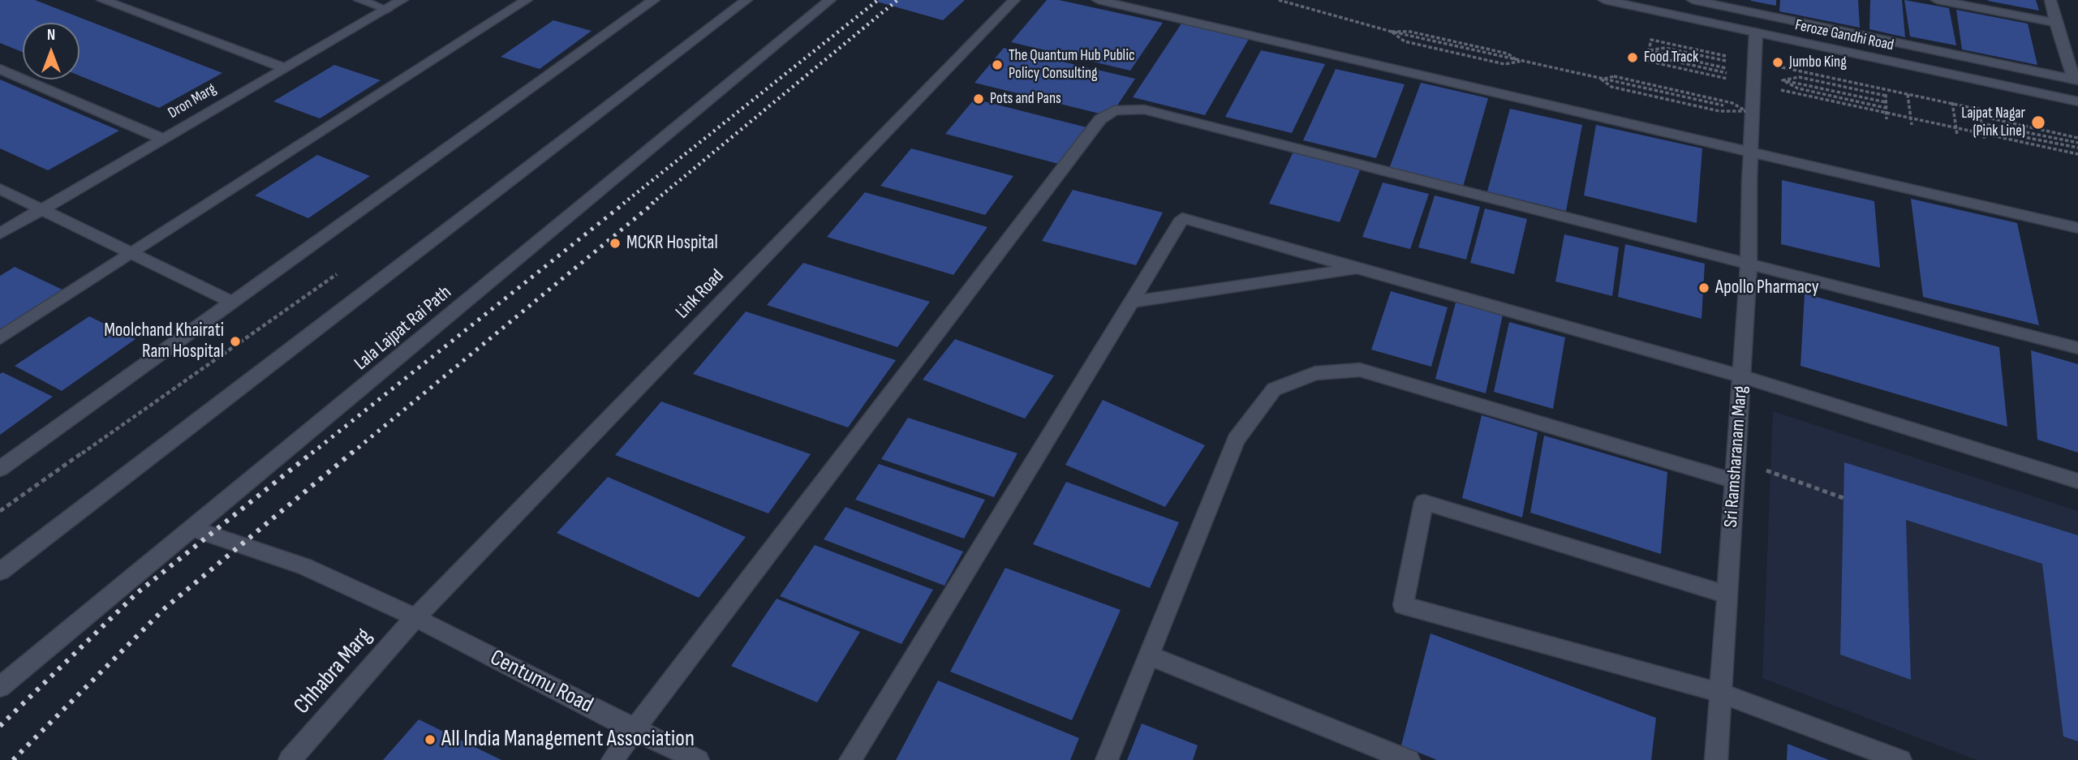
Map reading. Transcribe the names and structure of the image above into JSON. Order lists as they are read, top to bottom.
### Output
{
  "streets": {
    "street": [
      "Feroze Gandhi Road",
      "Dron Marg",
      "Link Road",
      "Lala Lajpat Rai Path",
      "Sri Ramsharanam Marg",
      "Chhabra Marg",
      "Centumu Road"
    ]
  },
  "crossings": [
    ["Feroze Gandhi Road", "Sri Ramsharanam Marg"],
    ["Link Road", "Chhabra Marg"],
    ["Link Road", "Centumu Road"],
    ["Lala Lajpat Rai Path", "Centumu Road"],
    ["Chhabra Marg", "Centumu Road"]
  ],
  "places": [
    "Food Track",
    "Jumbo King",
    "The Quantum Hub Public Policy Consulting",
    "Pots and Pans",
    "Lajpat Nagar (Pink Line)",
    "MCKR Hospital",
    "Apollo Pharmacy",
    "Moolchand Khairati Ram Hospital",
    "All India Management Association"
  ],
  "north": "top"
}
